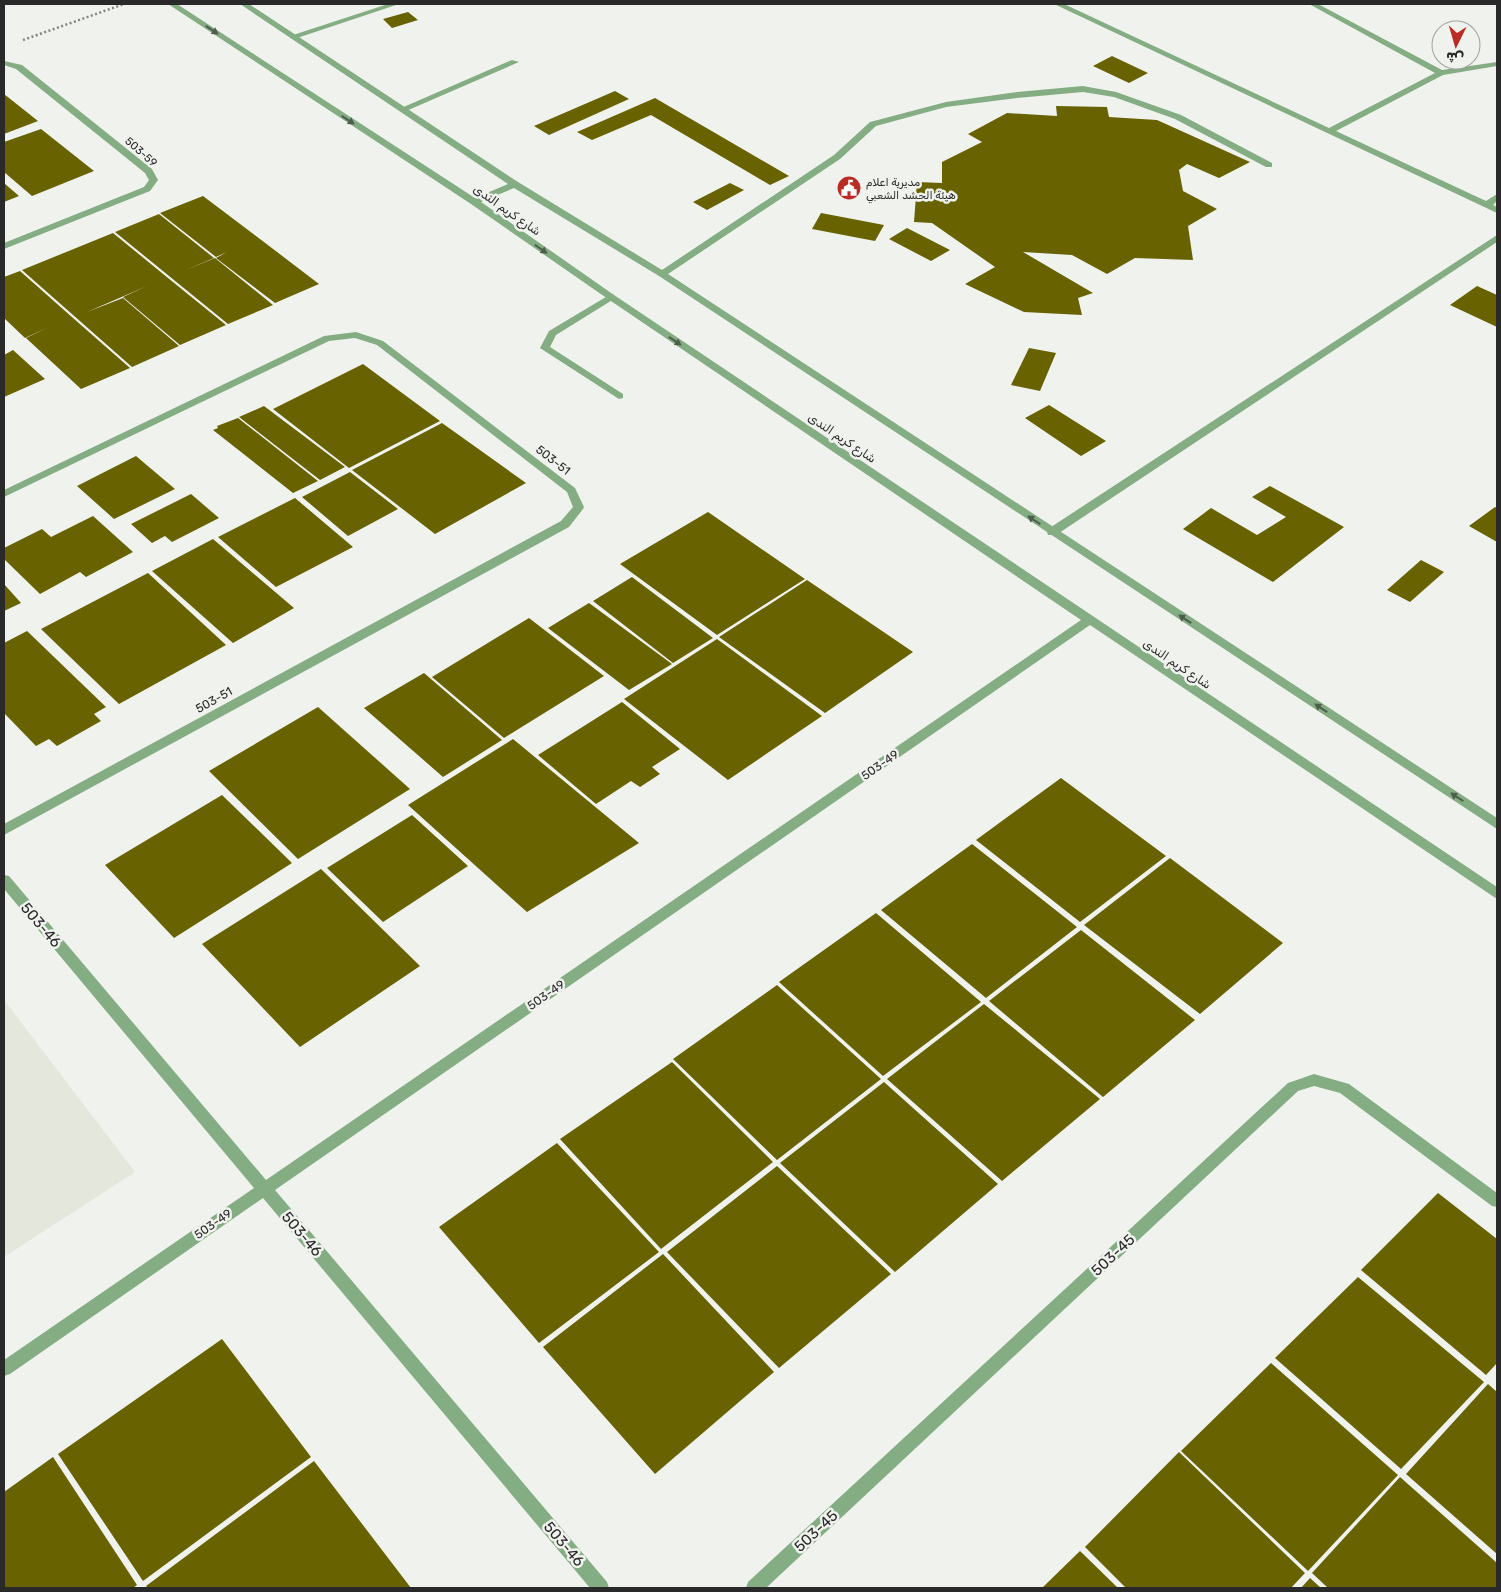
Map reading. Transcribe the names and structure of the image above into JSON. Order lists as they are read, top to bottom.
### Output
{
  "streets": {
    "street": [
      "503-59",
      "شارع كريم الندى",
      "503-51",
      "503-49",
      "503-46",
      "503-45"
    ]
  },
  "crossings": [
    ["شارع كريم الندى", "503-49"],
    ["503-49", "503-46"]
  ],
  "places": {
    "public building": ["مديرية اعلام هيئة الحشد الشعبي"]
  },
  "north": "bottom"
}
